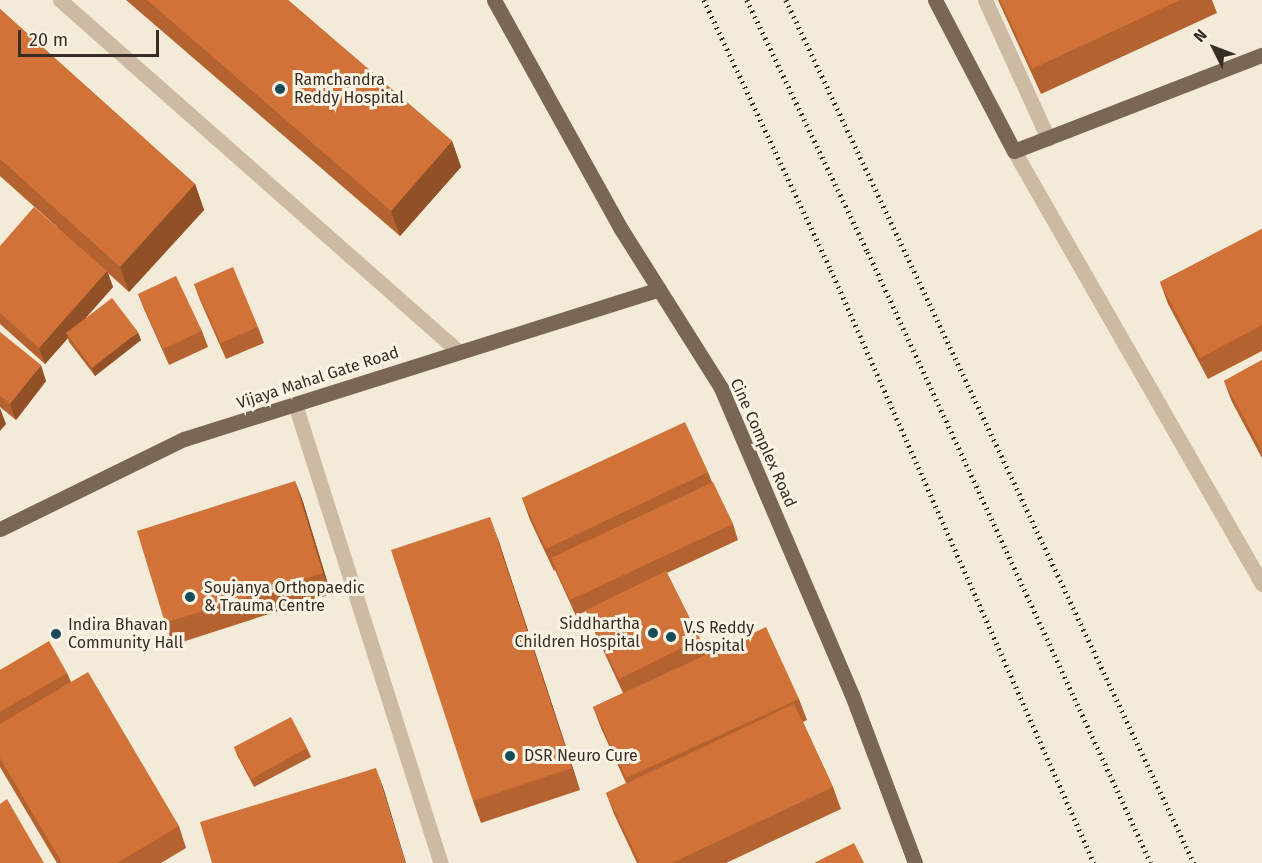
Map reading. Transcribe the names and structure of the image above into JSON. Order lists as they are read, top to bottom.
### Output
{
  "streets": {
    "main road": ["Vijaya Mahal Gate Road", "Cine Complex Road"]
  },
  "crossings": [
    ["Vijaya Mahal Gate Road", "Cine Complex Road"]
  ],
  "places": [
    "Ramchandra Reddy Hospital",
    "Soujanya Orthopaedic & Trauma Centre",
    "Siddhartha Children Hospital",
    "Indira Bhavan Community Hall",
    "V.S Reddy Hospital",
    "DSR Neuro Cure"
  ],
  "scale_bar": "20 m",
  "north": "top left"
}
